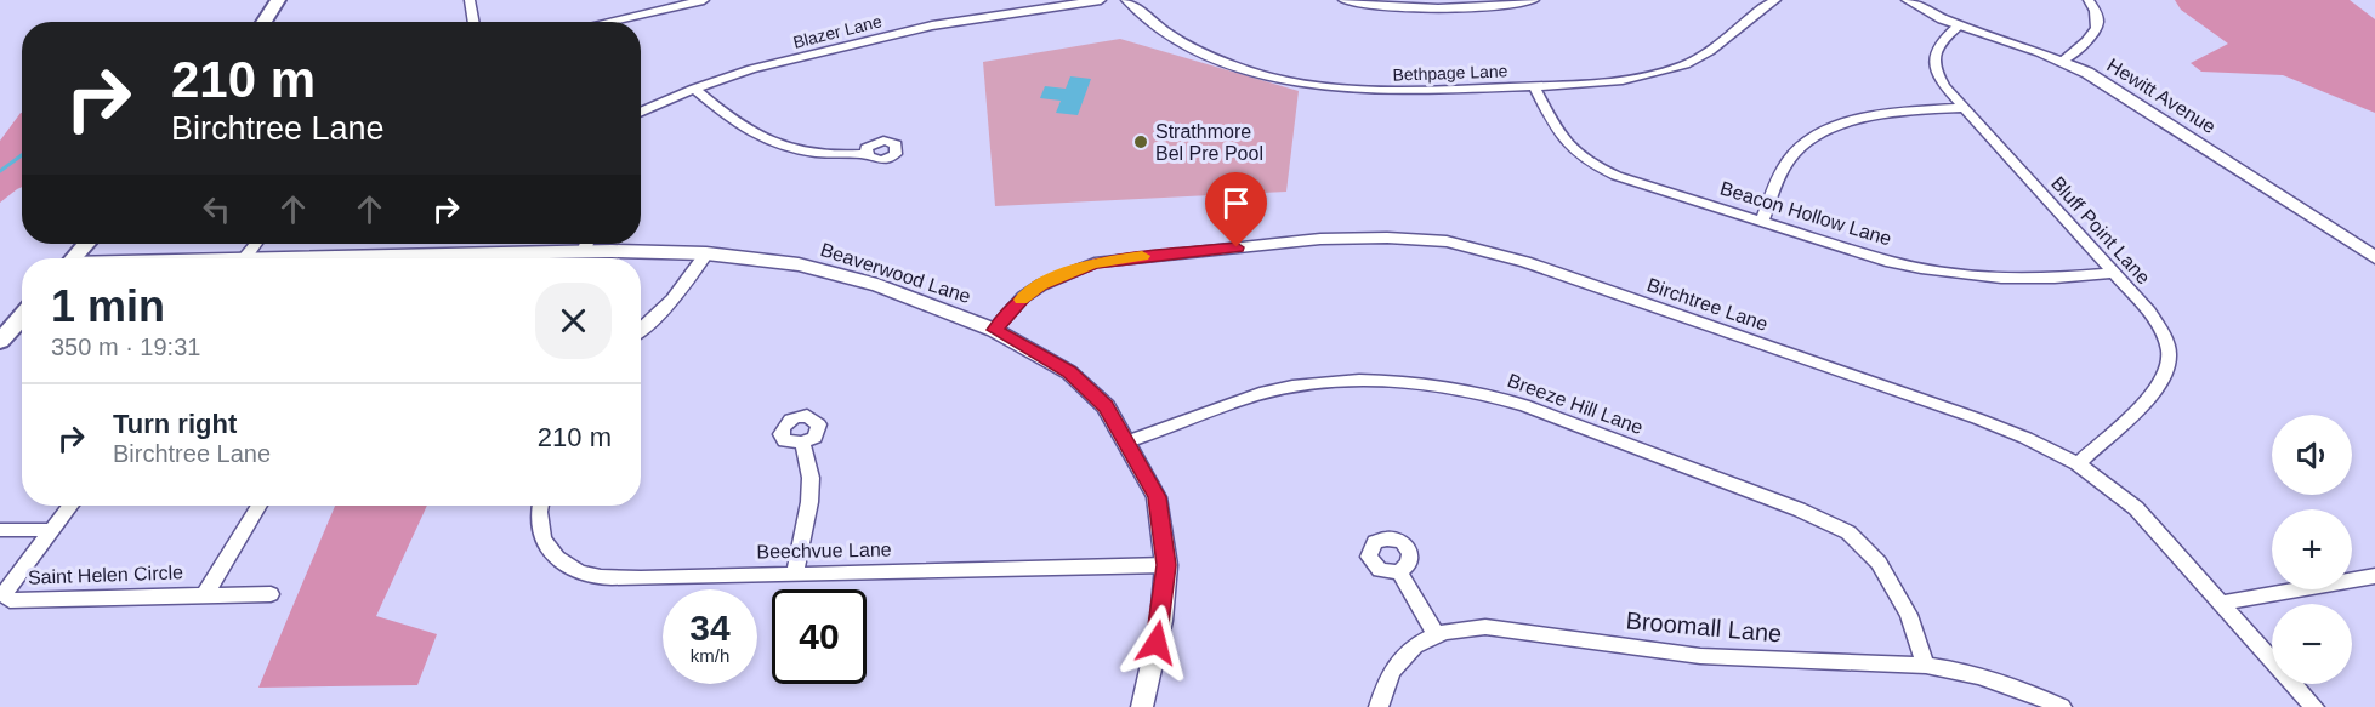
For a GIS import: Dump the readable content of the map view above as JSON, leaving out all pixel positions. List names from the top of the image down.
{
  "streets": {
    "street": [
      "Blazer Lane",
      "Bethpage Lane",
      "Hewitt Avenue",
      "Beacon Hollow Lane",
      "Bluff Point Lane",
      "Beaverwood Lane",
      "Birchtree Lane",
      "Breeze Hill Lane",
      "Beechvue Lane",
      "Saint Helen Circle",
      "Broomall Lane"
    ]
  },
  "crossings": [
    ["Bethpage Lane", "Beacon Hollow Lane"],
    ["Hewitt Avenue", "Bluff Point Lane"],
    ["Beacon Hollow Lane", "Bluff Point Lane"],
    ["Bluff Point Lane", "Birchtree Lane"],
    ["Beaverwood Lane", "Birchtree Lane"],
    ["Beaverwood Lane", "Breeze Hill Lane"],
    ["Beaverwood Lane", "Beechvue Lane"],
    ["Breeze Hill Lane", "Broomall Lane"]
  ],
  "places": ["Strathmore Bel Pre Pool"],
  "page": {
    "turn": ["210 m", "Birchtree Lane"],
    "heading": ["1 min", "350 m · 19:31"],
    "list": [
      {
        "name": "Turn right",
        "note": "Birchtree Lane",
        "value": "210 m"
      }
    ],
    "map_buttons": ["+", "−"],
    "speed": "34 km/h",
    "limit": "40"
  }
}
